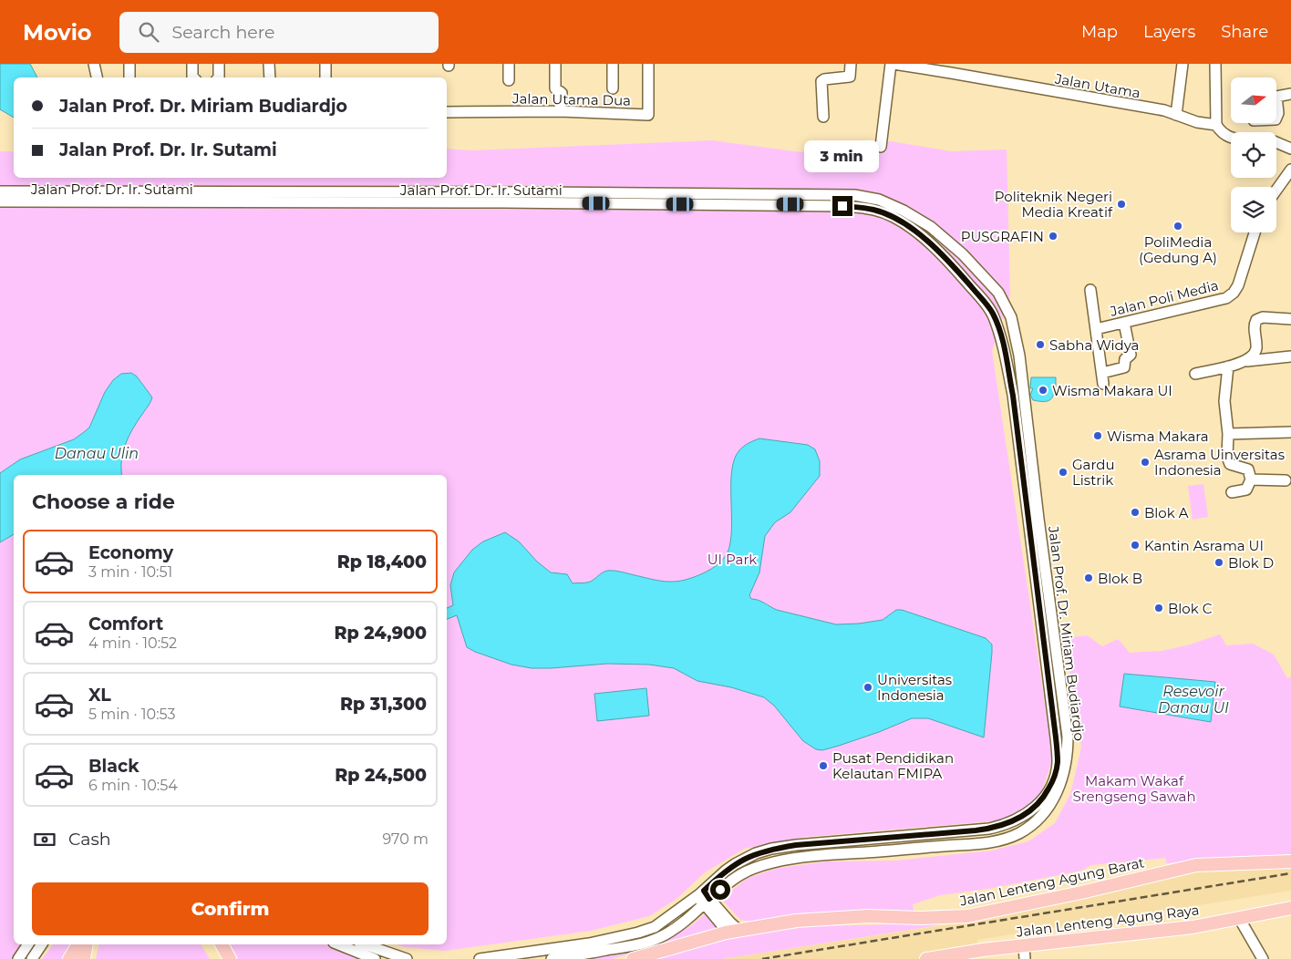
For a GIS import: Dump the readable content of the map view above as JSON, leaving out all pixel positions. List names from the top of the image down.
{
  "streets": {
    "main road": ["Jalan Lenteng Agung Barat", "Jalan Lenteng Agung Raya"],
    "street": [
      "Jalan Utama",
      "Jalan Utama Dua",
      "Jalan Prof. Dr. Ir. Sutami",
      "Jalan Poli Media",
      "Jalan Prof. Dr. Miriam Budiardjo"
    ]
  },
  "crossings": [
    ["Jalan Prof. Dr. Ir. Sutami", "Jalan Prof. Dr. Miriam Budiardjo"]
  ],
  "water": ["Danau Ulin", "Resevoir Danau UI"],
  "parks": ["UI Park", "Makam Wakaf Srengseng Sawah"],
  "places": [
    "Politeknik Negeri Media Kreatif",
    "PoliMedia (Gedung A)",
    "PUSGRAFIN",
    "Sabha Widya",
    "Wisma Makara UI",
    "Wisma Makara",
    "Asrama Uinversitas Indonesia",
    "Gardu Listrik",
    "Blok A",
    "Kantin Asrama UI",
    "Blok D",
    "Blok B",
    "Blok C",
    "Universitas Indonesia",
    "Pusat Pendidikan Kelautan FMIPA"
  ],
  "north": "right",
  "page": {
    "header": "Movio",
    "search": "Search here",
    "nav": ["Map", "Layers", "Share"],
    "banner": ["Jalan Prof. Dr. Miriam Budiardjo", "Jalan Prof. Dr. Ir. Sutami"],
    "bubble": "3 min",
    "heading": "Choose a ride",
    "list": [
      {
        "name": "Economy",
        "note": "3 min · 10:51",
        "value": "Rp 18,400"
      },
      {
        "name": "Comfort",
        "note": "4 min · 10:52",
        "value": "Rp 24,900"
      },
      {
        "name": "XL",
        "note": "5 min · 10:53",
        "value": "Rp 31,300"
      },
      {
        "name": "Black",
        "note": "6 min · 10:54",
        "value": "Rp 24,500"
      }
    ],
    "pay": ["Cash", "970 m"],
    "buttons": "Confirm"
  }
}
